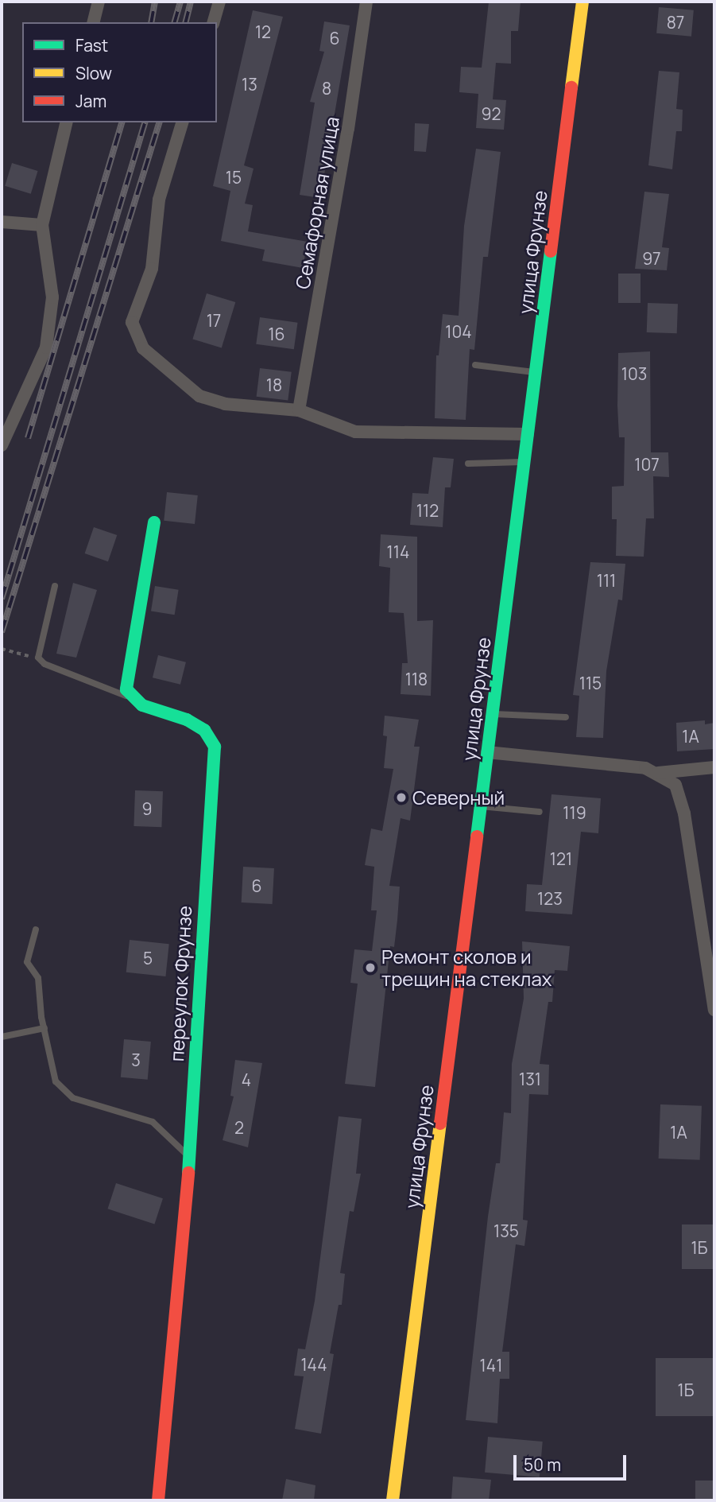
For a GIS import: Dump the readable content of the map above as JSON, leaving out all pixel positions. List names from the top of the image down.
{
  "streets": {
    "street": ["Семафорная улица", "улица Фрунзе", "переулок Фрунзе"]
  },
  "places": ["Северный", "Ремонт сколов и трещин на стеклах"],
  "house_numbers": [
    "87",
    "12",
    "6",
    "13",
    "8",
    "92",
    "15",
    "97",
    "17",
    "104",
    "16",
    "103",
    "18",
    "107",
    "112",
    "114",
    "111",
    "118",
    "115",
    "1А",
    "9",
    "119",
    "121",
    "6",
    "123",
    "5",
    "3",
    "131",
    "4",
    "2",
    "1А",
    "135",
    "1Б",
    "144",
    "141",
    "1Б"
  ],
  "legend": ["Fast", "Slow", "Jam"],
  "scale_bar": "50 m"
}
